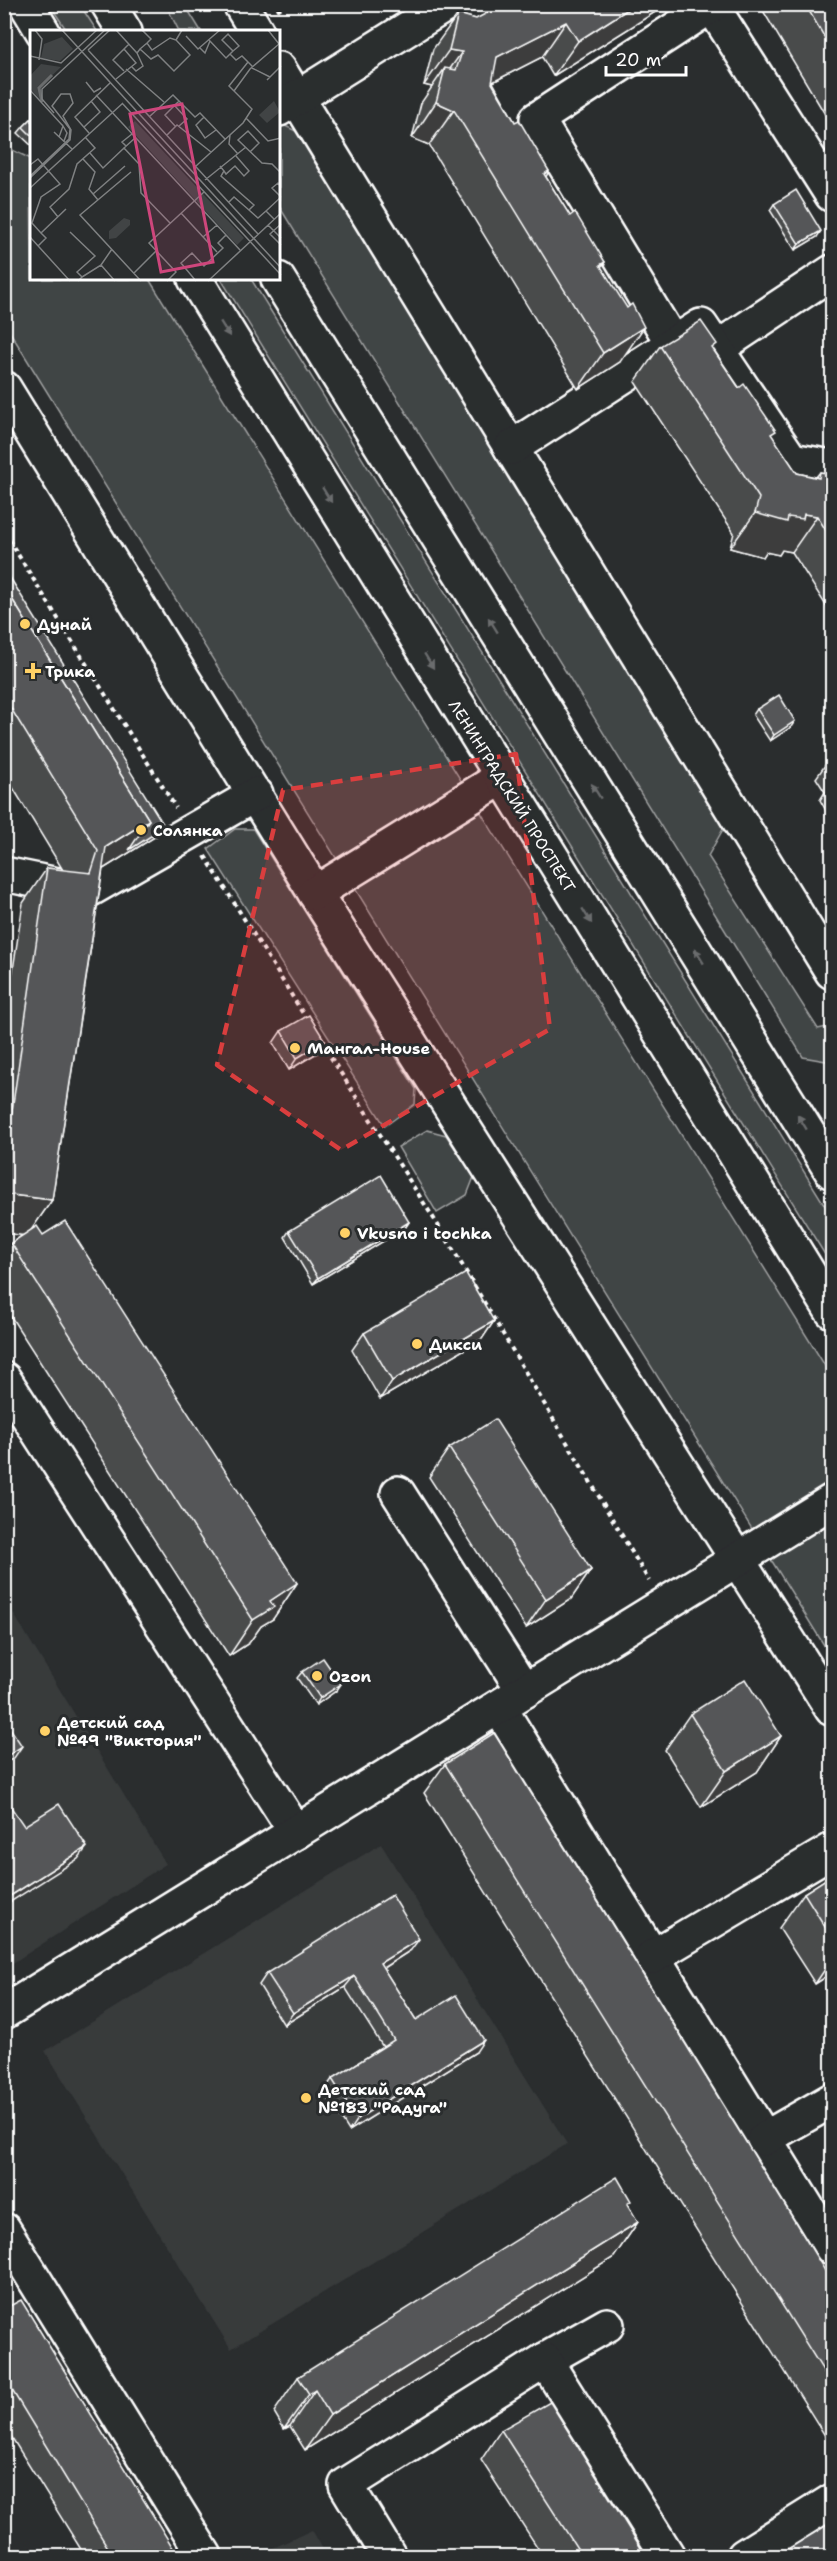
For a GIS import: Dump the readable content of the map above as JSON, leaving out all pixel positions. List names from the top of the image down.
{
  "streets": {
    "street": ["ЛЕНИНГРАДСКИЙ ПРОСПЕКТ"]
  },
  "places": {
    "other": [
      "Дунай",
      "Солянка",
      "Мангал-House",
      "Vkusno i tochka",
      "Дикси",
      "Ozon",
      "Детский сад №49 \"Виктория\"",
      "Детский сад №183 \"Радуга\""
    ],
    "health": ["Трика"]
  },
  "scale_bar": "20 m"
}
